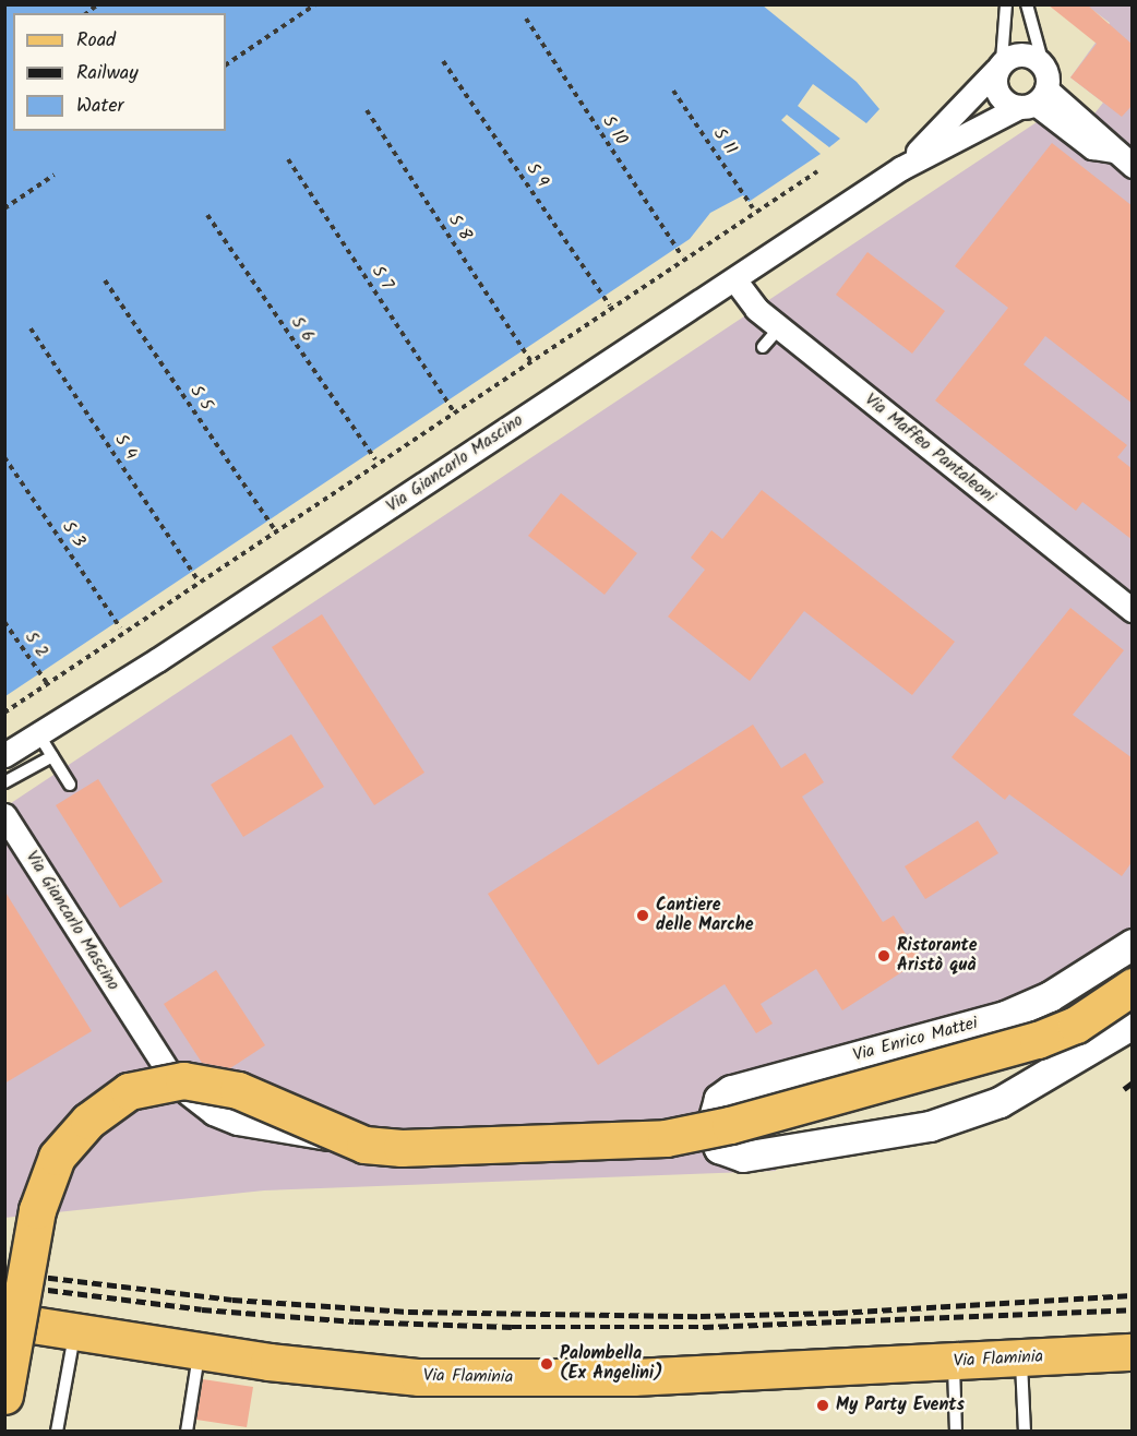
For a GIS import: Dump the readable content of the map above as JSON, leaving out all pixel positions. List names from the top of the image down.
{
  "streets": {
    "main road": ["Via Enrico Mattei", "Via Flaminia"],
    "street": ["Via Maffeo Pantaleoni", "Via Giancarlo Mascino"],
    "path": [
      "S 10",
      "S 11",
      "S 9",
      "S 8",
      "S 7",
      "S 6",
      "S 5",
      "S 4",
      "S 3",
      "S 2"
    ]
  },
  "crossings": [
    ["Via Maffeo Pantaleoni", "Via Giancarlo Mascino"],
    ["Via Giancarlo Mascino", "Via Enrico Mattei"]
  ],
  "places": [
    "Cantiere delle Marche",
    "Ristorante Aristò quà",
    "Palombella (Ex Angelini)",
    "My Party Events"
  ],
  "legend": ["Road", "Railway", "Water"]
}
